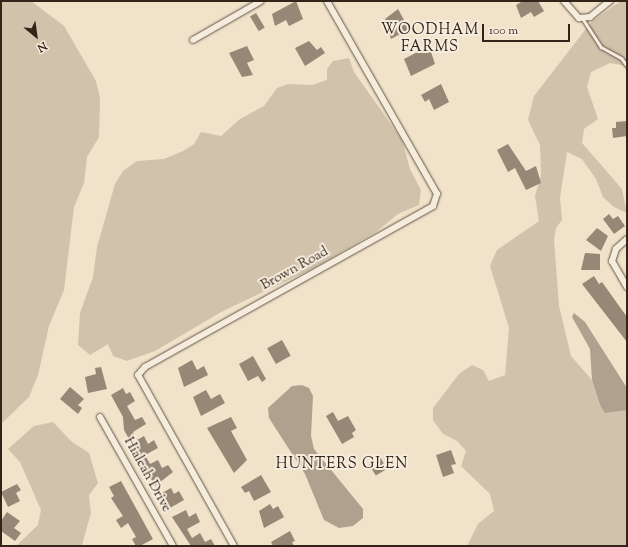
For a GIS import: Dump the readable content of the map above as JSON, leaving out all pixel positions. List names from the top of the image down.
{
  "streets": {
    "street": ["Brown Road", "Hialeah Drive"]
  },
  "districts": ["WOODHAM FARMS", "HUNTERS GLEN"],
  "scale_bar": "100 m",
  "north": "bottom right"
}
